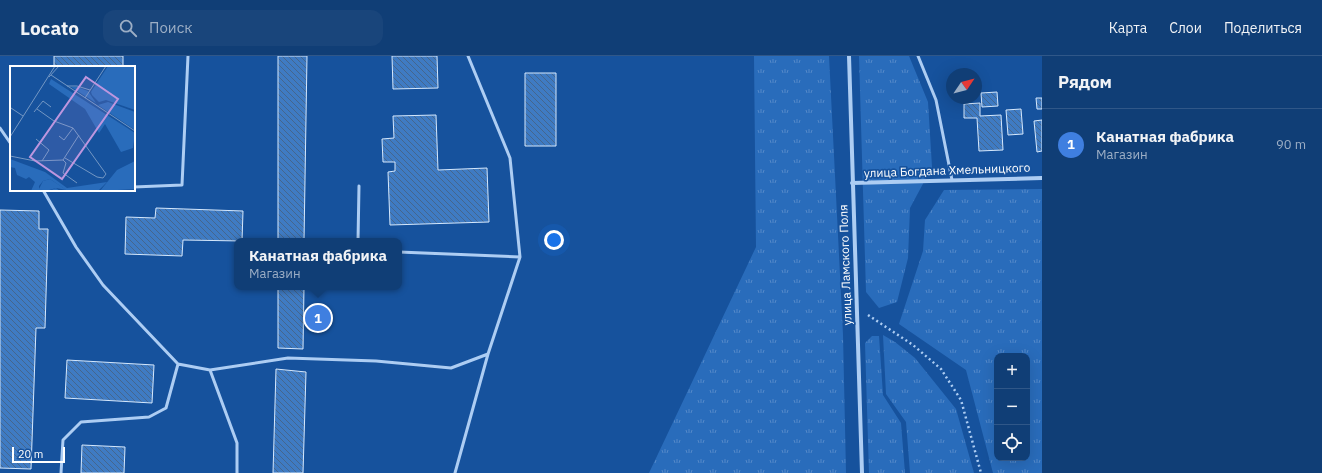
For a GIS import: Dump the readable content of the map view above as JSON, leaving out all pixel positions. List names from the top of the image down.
{
  "streets": {
    "street": ["улица Богдана Хмельницкого", "улица Ламского Поля"]
  },
  "crossings": [
    ["улица Богдана Хмельницкого", "улица Ламского Поля"]
  ],
  "scale_bar": "20 m",
  "north": "top right",
  "page": {
    "header": "Locato",
    "search": "Поиск",
    "nav": ["Карта", "Слои", "Поделиться"],
    "heading": "Рядом",
    "list": [
      {
        "mark": "1",
        "name": "Канатная фабрика",
        "note": "Магазин",
        "value": "90 m"
      }
    ],
    "popup": ["Канатная фабрика", "Магазин"],
    "pins": "1",
    "map_buttons": ["+", "−"],
    "scale": "20 m"
  }
}
